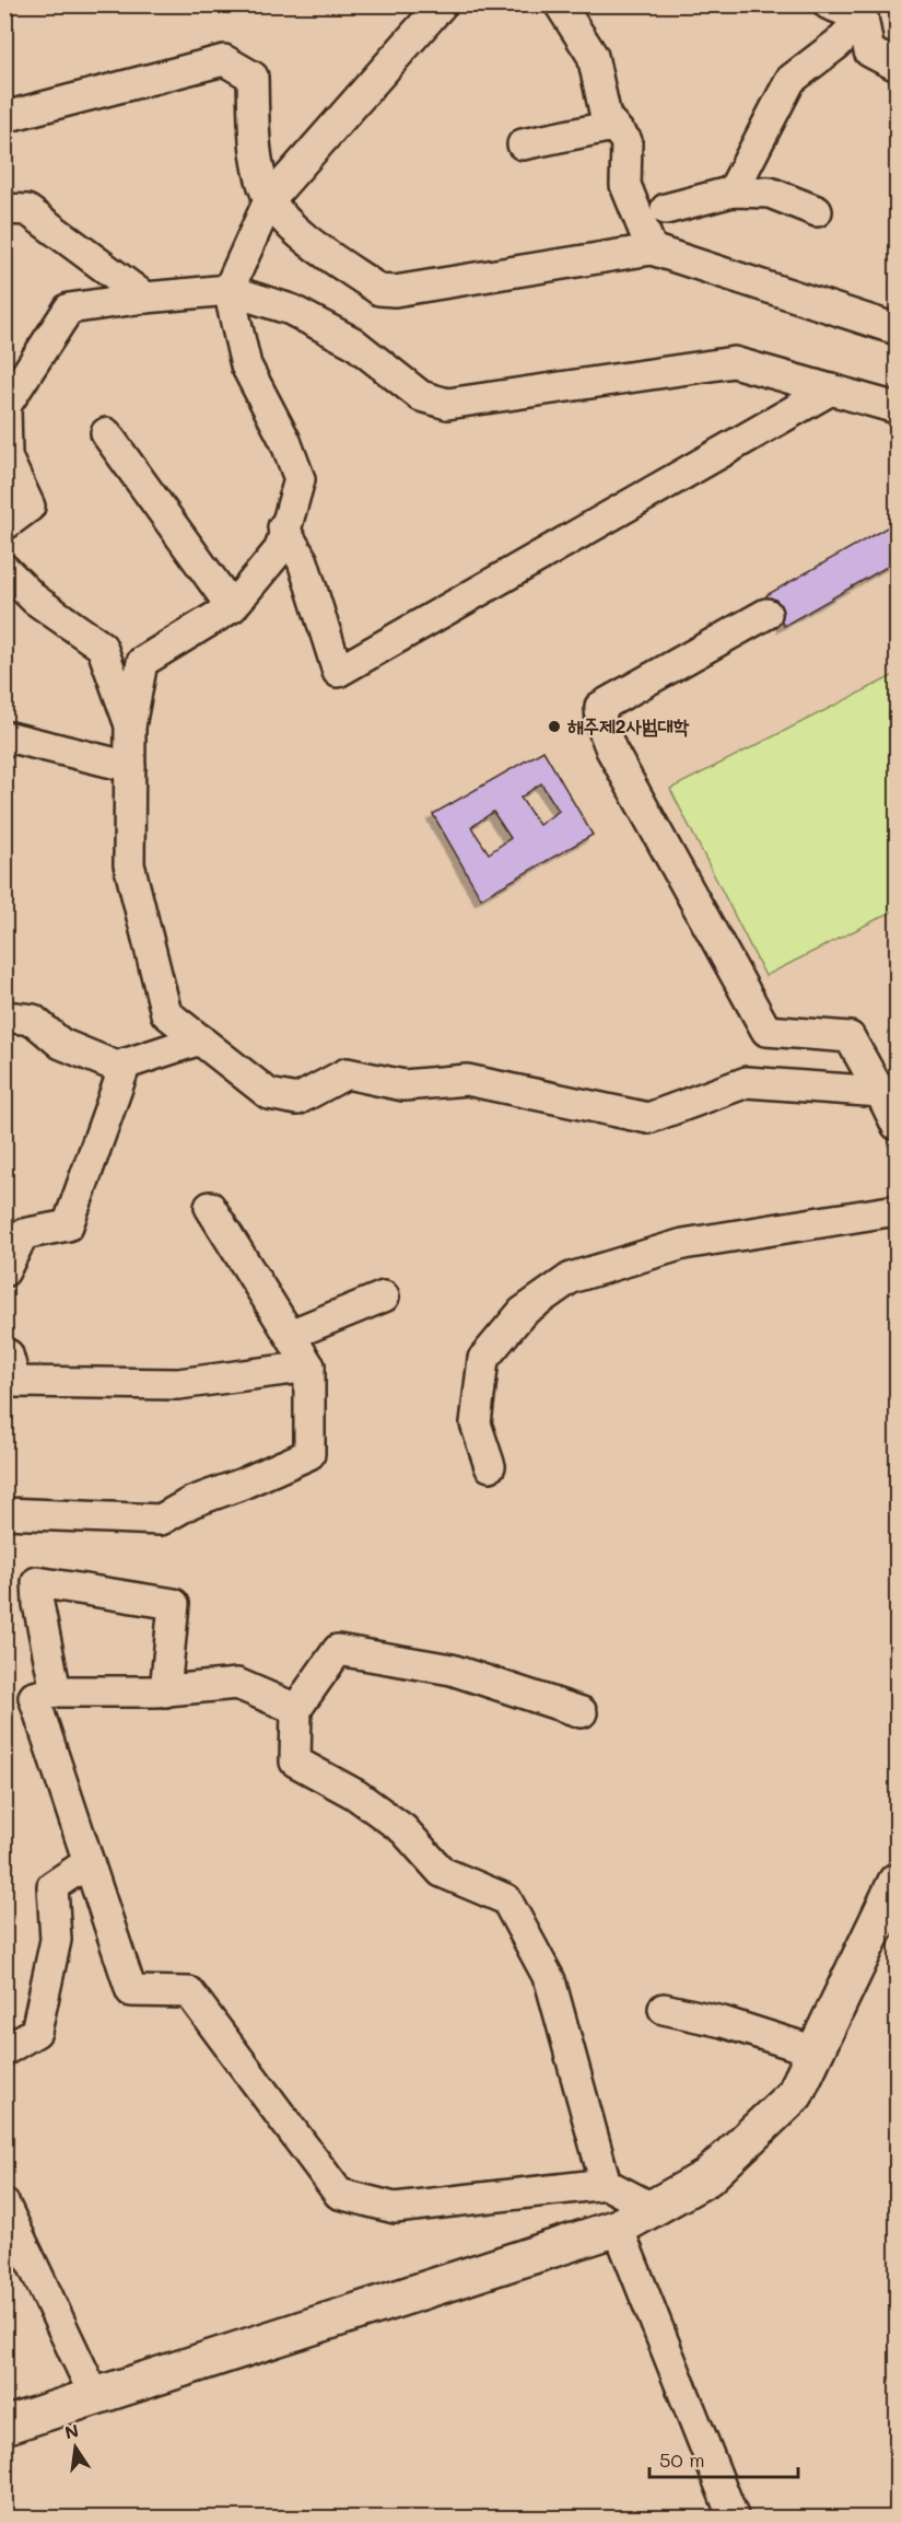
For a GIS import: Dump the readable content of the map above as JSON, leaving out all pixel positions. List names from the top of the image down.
{
  "places": ["해주제2사범대학"],
  "scale_bar": "50 m",
  "north": "top"
}
